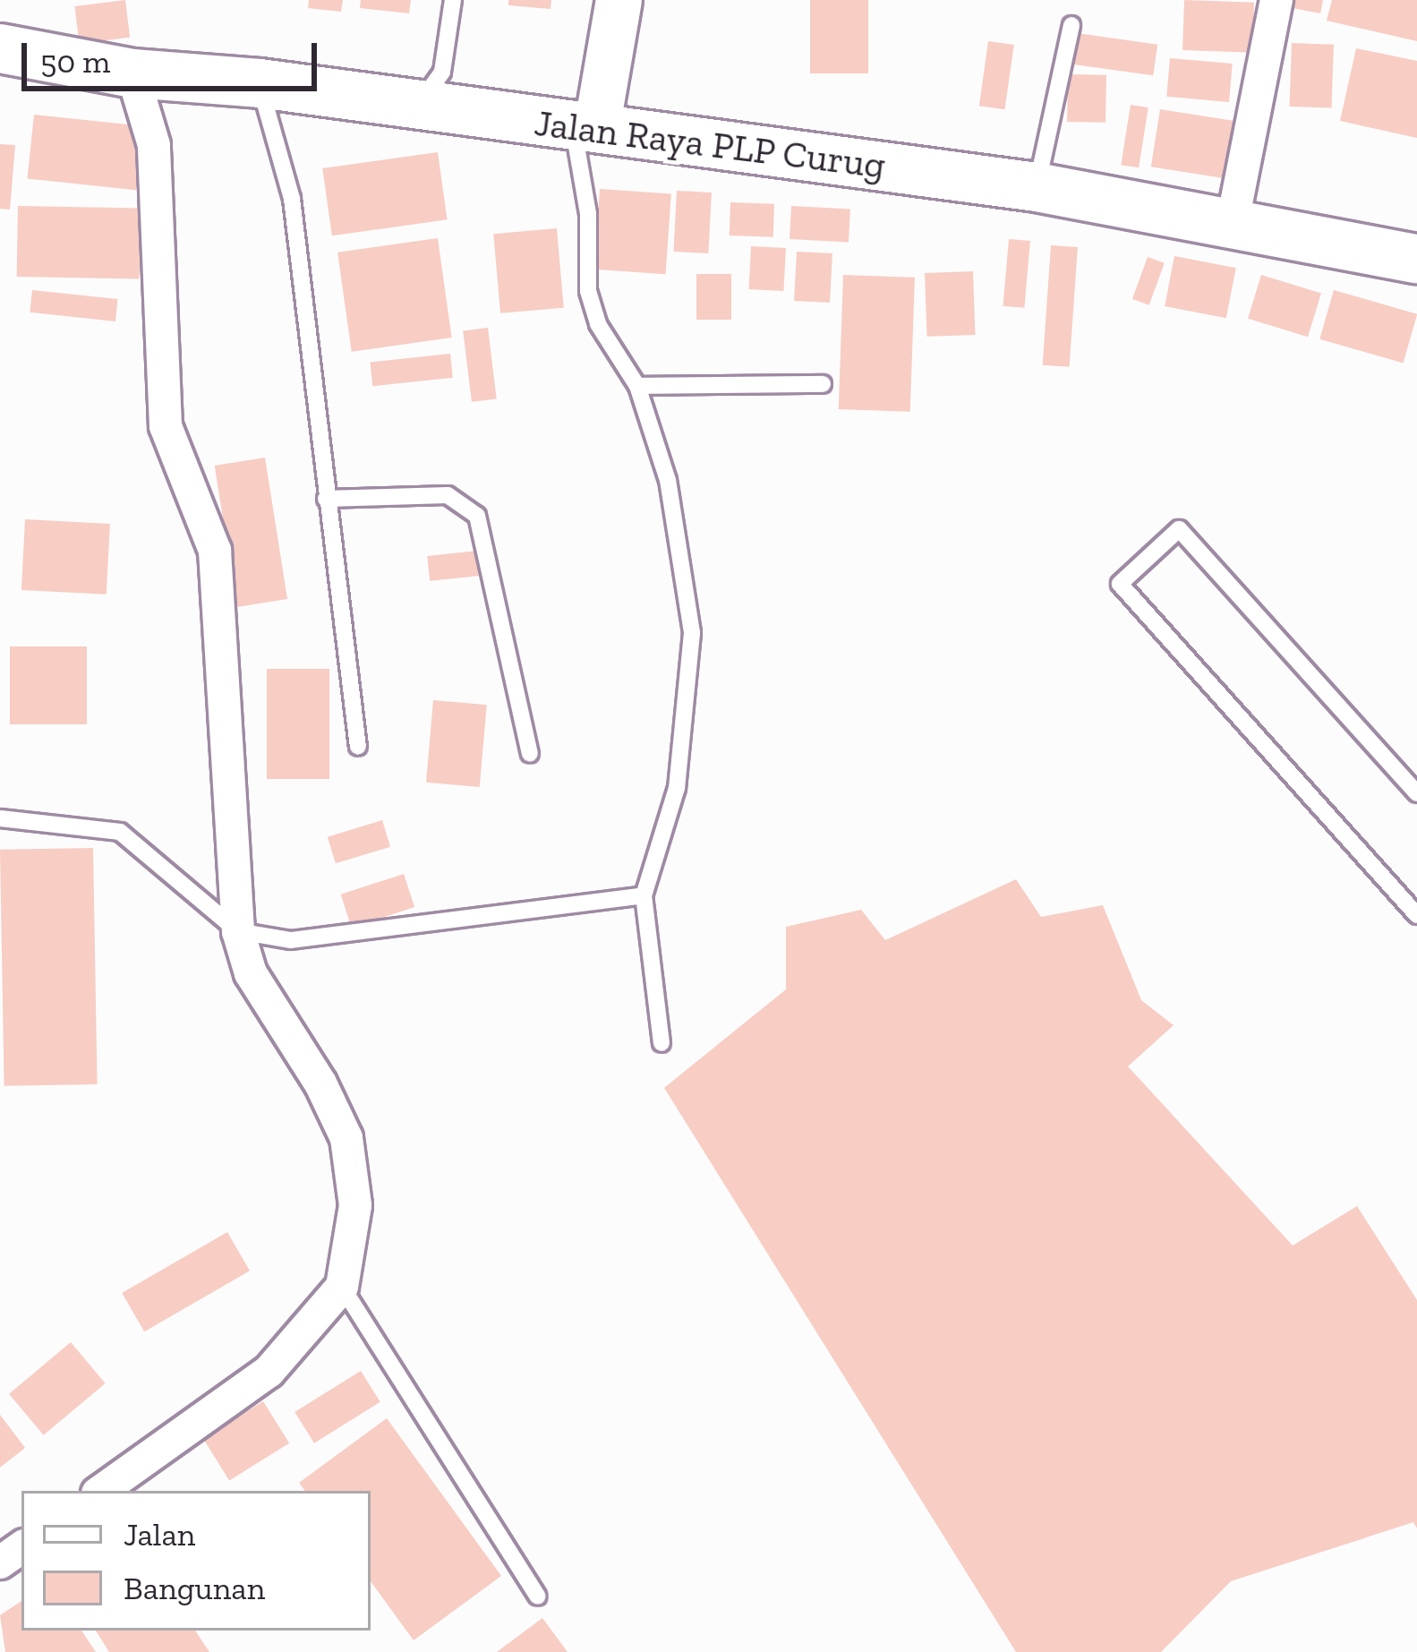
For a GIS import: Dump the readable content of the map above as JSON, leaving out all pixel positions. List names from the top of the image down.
{
  "streets": {
    "main road": ["Jalan Raya PLP Curug"]
  },
  "legend": ["Jalan", "Bangunan"],
  "scale_bar": "50 m"
}
